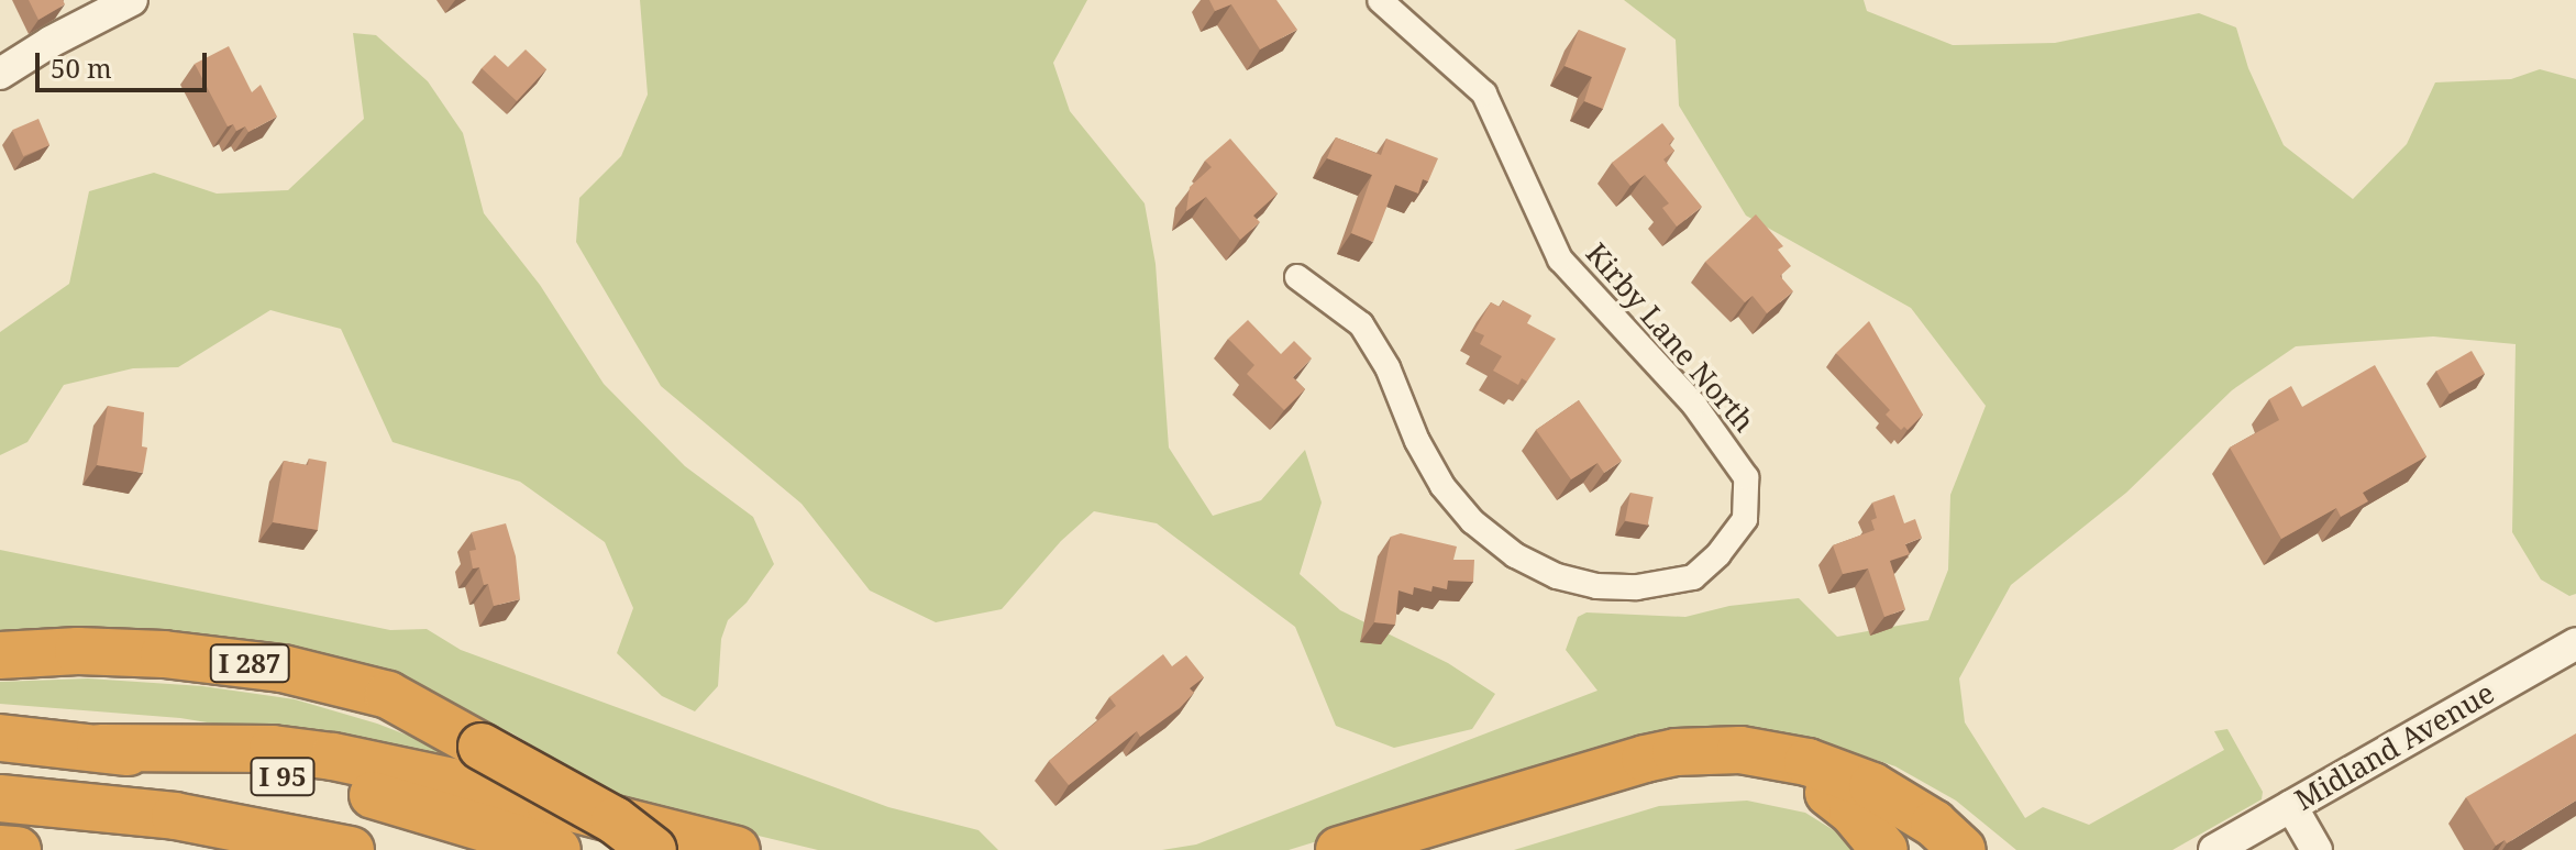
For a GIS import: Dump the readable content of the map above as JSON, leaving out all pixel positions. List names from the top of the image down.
{
  "streets": {
    "highway": ["I 287", "I 95"],
    "street": ["Kirby Lane North", "Midland Avenue"]
  },
  "scale_bar": "50 m"
}
